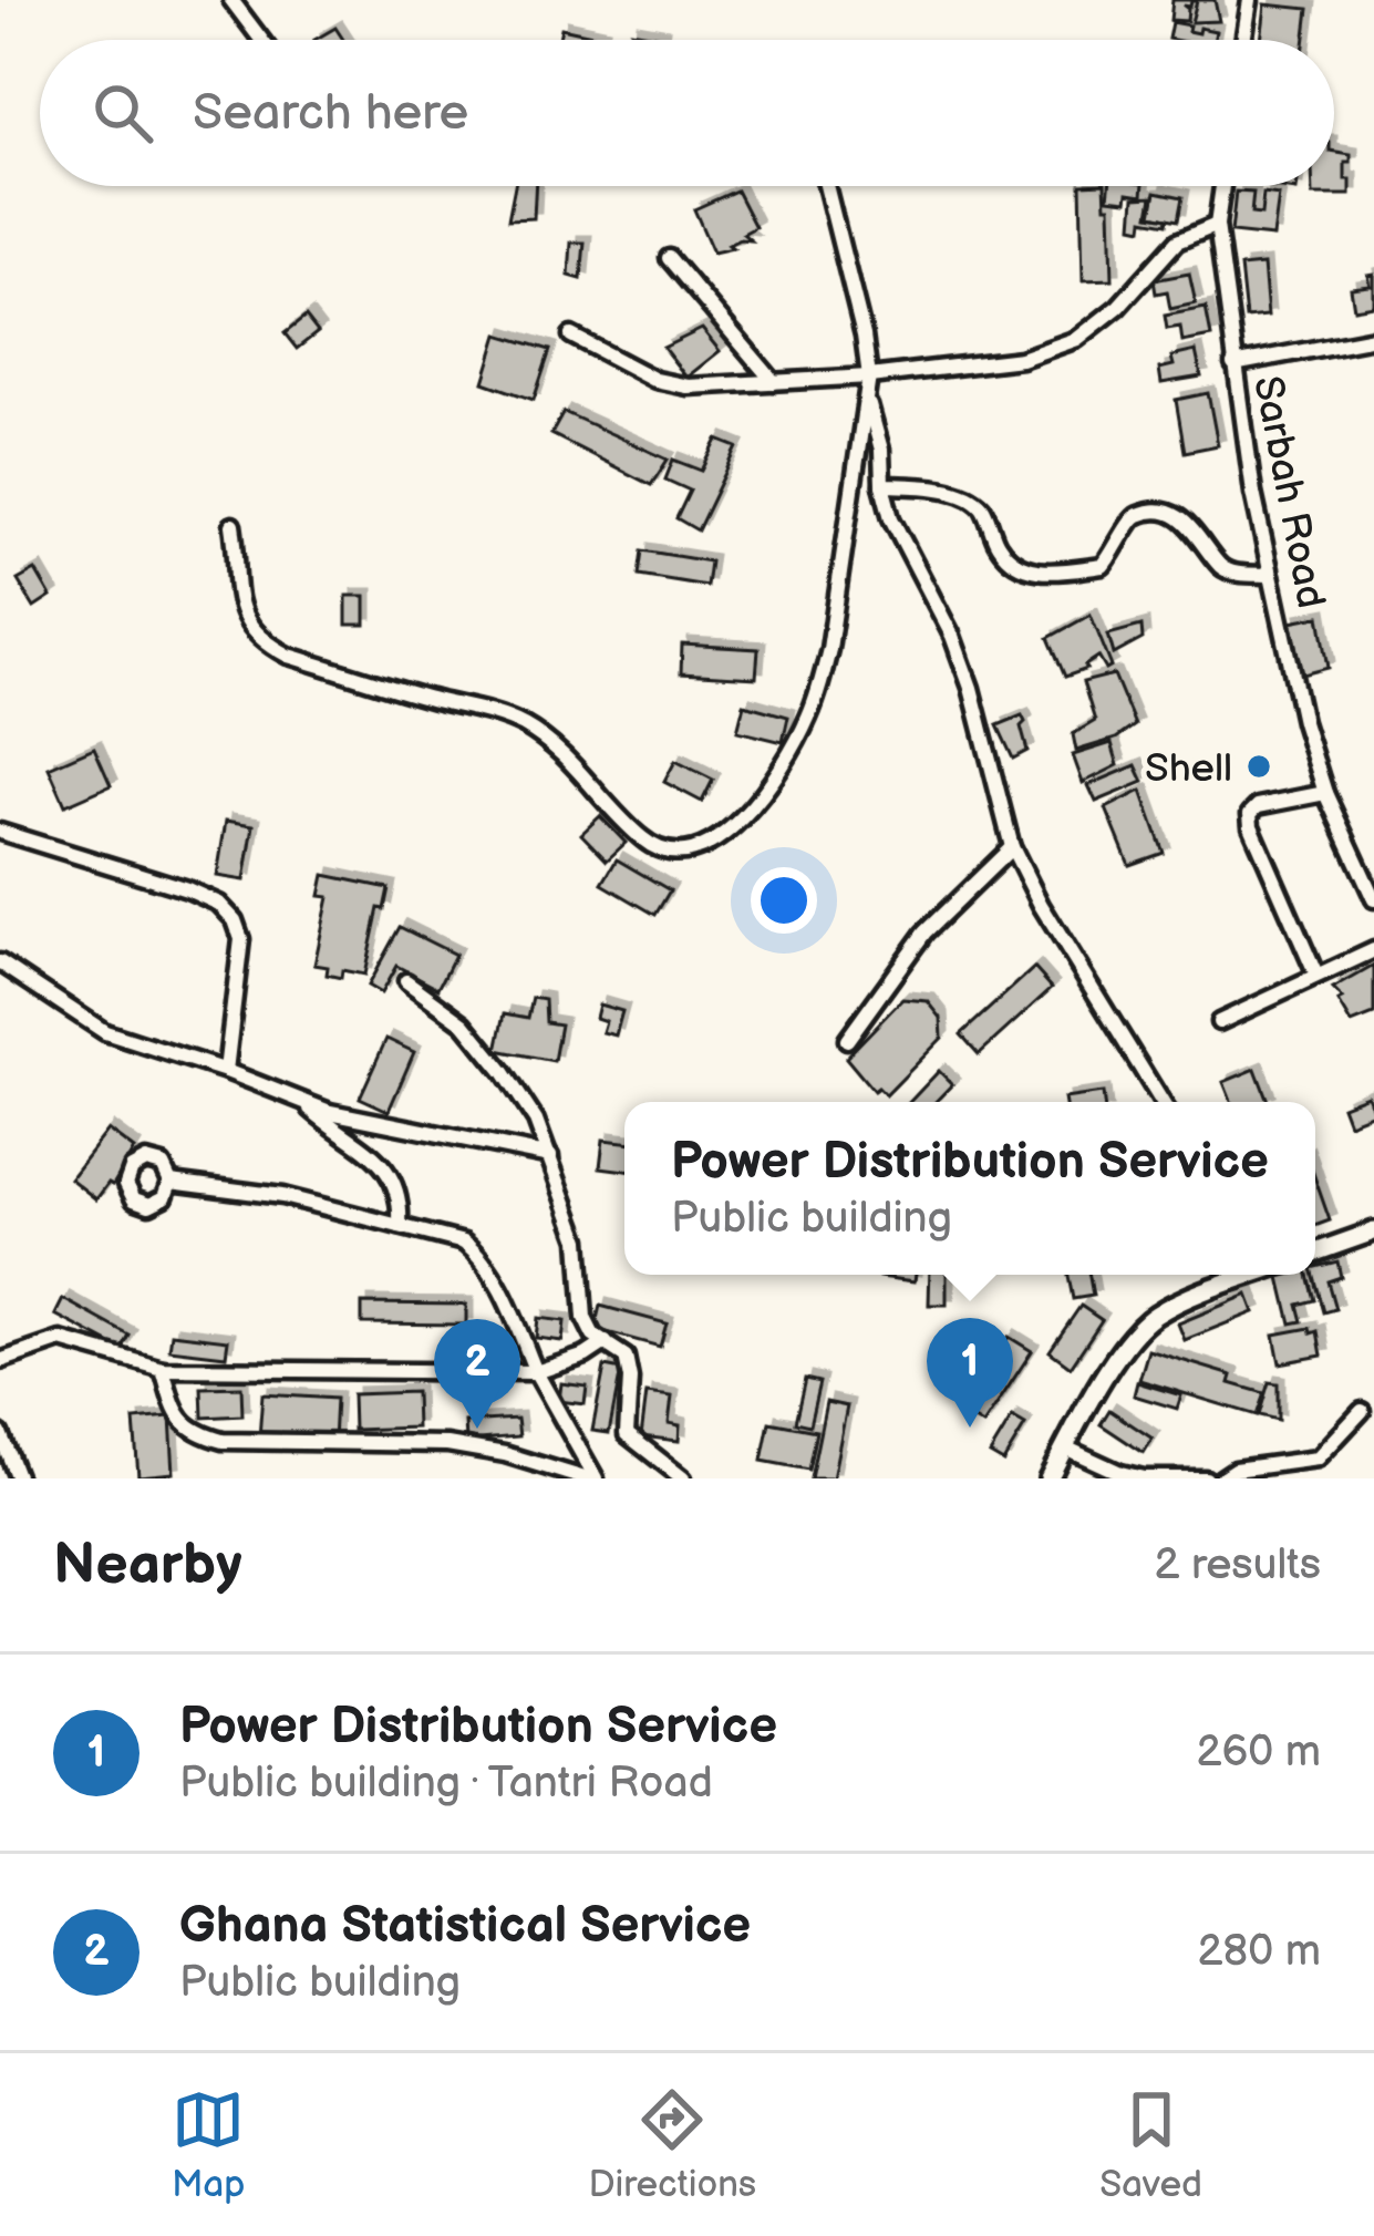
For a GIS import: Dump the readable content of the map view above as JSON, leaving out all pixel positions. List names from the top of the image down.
{
  "streets": {
    "street": ["Sarbah Road"]
  },
  "places": ["Shell"],
  "page": {
    "search": "Search here",
    "popup": ["Power Distribution Service", "Public building"],
    "pins": ["1", "2"],
    "heading": ["Nearby", "2 results"],
    "list": [
      {
        "mark": "1",
        "name": "Power Distribution Service",
        "note": "Public building · Tantri Road",
        "value": "260 m"
      },
      {
        "mark": "2",
        "name": "Ghana Statistical Service",
        "note": "Public building",
        "value": "280 m"
      }
    ],
    "nav": ["Map", "Directions", "Saved"]
  }
}
